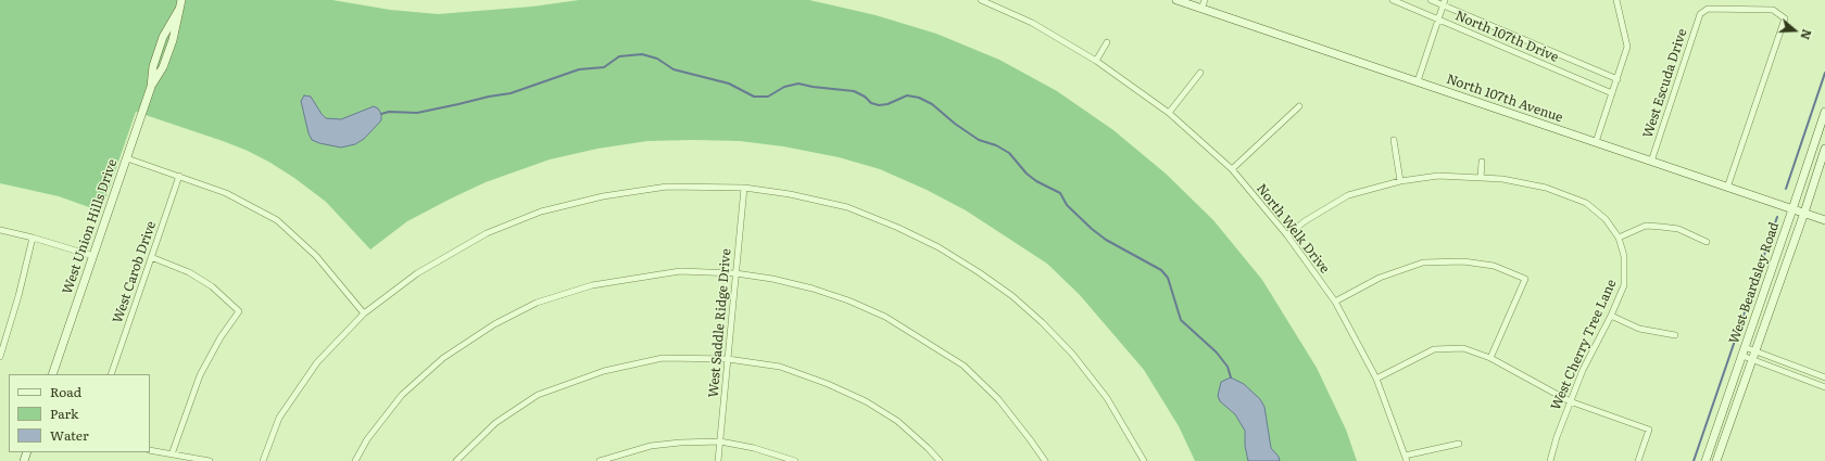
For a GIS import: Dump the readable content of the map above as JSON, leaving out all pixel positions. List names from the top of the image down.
{
  "streets": {
    "main road": ["North 107th Avenue", "West Union Hills Drive", "West Beardsley Road"],
    "street": [
      "North 107th Drive",
      "West Escuda Drive",
      "North Welk Drive",
      "West Carob Drive",
      "West Saddle Ridge Drive",
      "West Cherry Tree Lane"
    ]
  },
  "crossings": [
    ["West Escuda Drive", "North 107th Avenue"],
    ["North 107th Avenue", "West Beardsley Road"],
    ["North Welk Drive", "West Cherry Tree Lane"]
  ],
  "legend": ["Road", "Park", "Water"],
  "north": "right"
}
